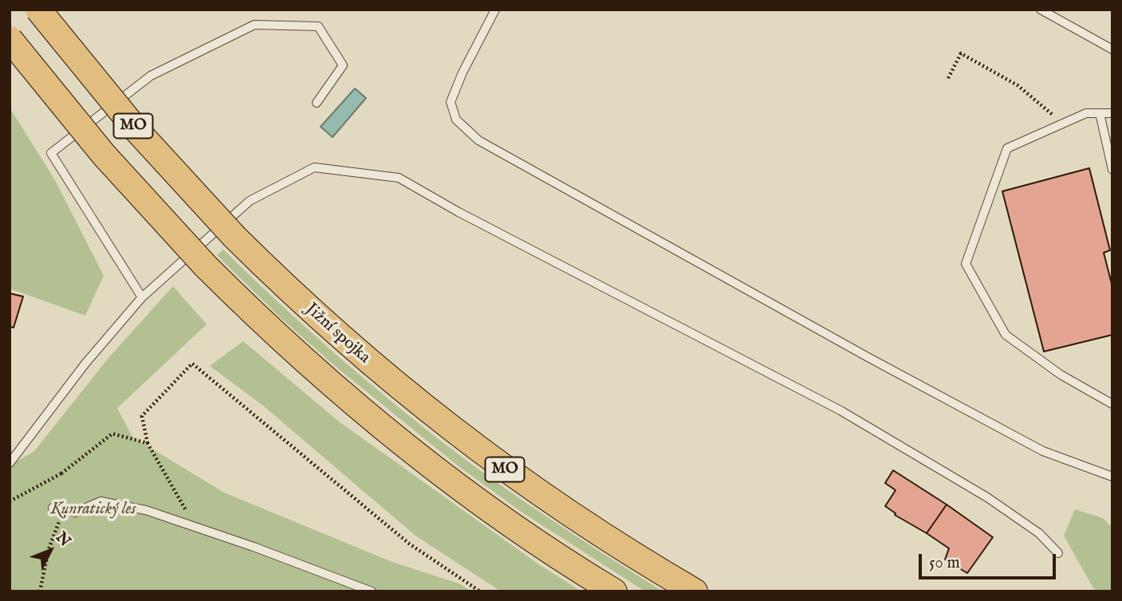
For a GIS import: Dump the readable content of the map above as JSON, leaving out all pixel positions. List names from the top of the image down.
{
  "streets": {
    "highway": ["MO", "Jižní spojka"]
  },
  "parks": ["Kunratický les"],
  "scale_bar": "50 m",
  "north": "top right"
}
